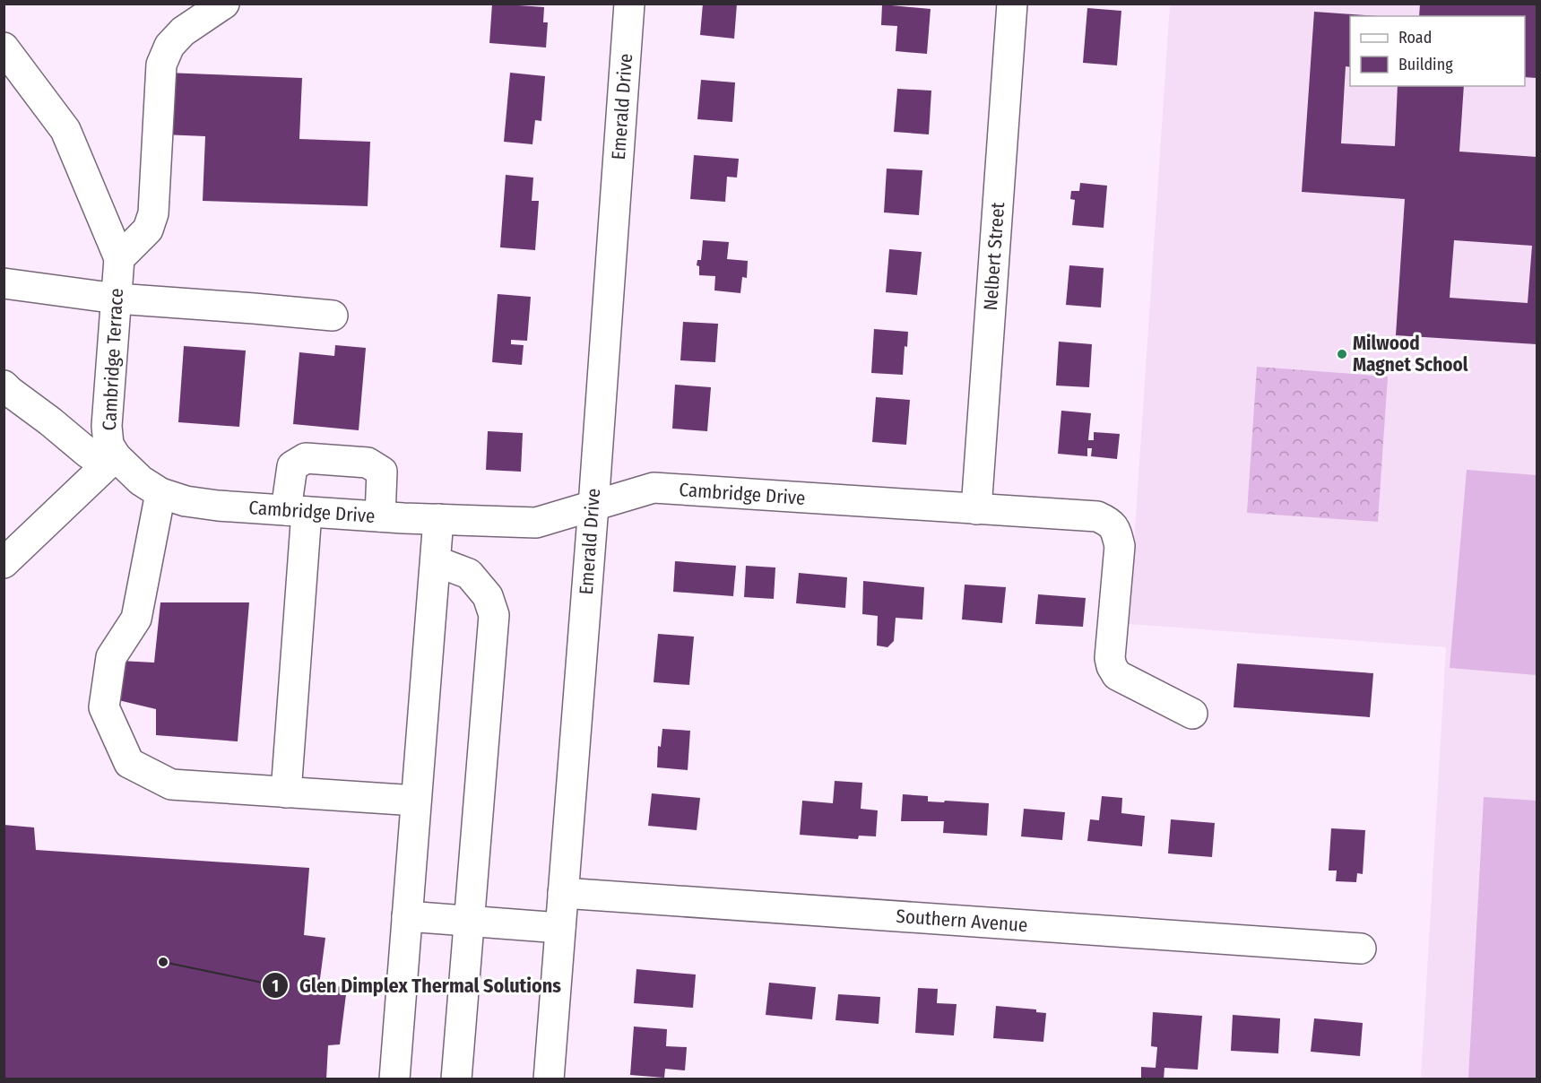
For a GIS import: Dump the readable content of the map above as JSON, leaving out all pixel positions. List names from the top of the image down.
{
  "streets": {
    "street": [
      "Emerald Drive",
      "Nelbert Street",
      "Cambridge Terrace",
      "Cambridge Drive",
      "Southern Avenue"
    ]
  },
  "crossings": [
    ["Emerald Drive", "Cambridge Drive"],
    ["Emerald Drive", "Southern Avenue"],
    ["Nelbert Street", "Cambridge Drive"],
    ["Cambridge Terrace", "Cambridge Drive"]
  ],
  "places": ["Milwood Magnet School", "Glen Dimplex Thermal Solutions"],
  "legend": ["Road", "Building"]
}
